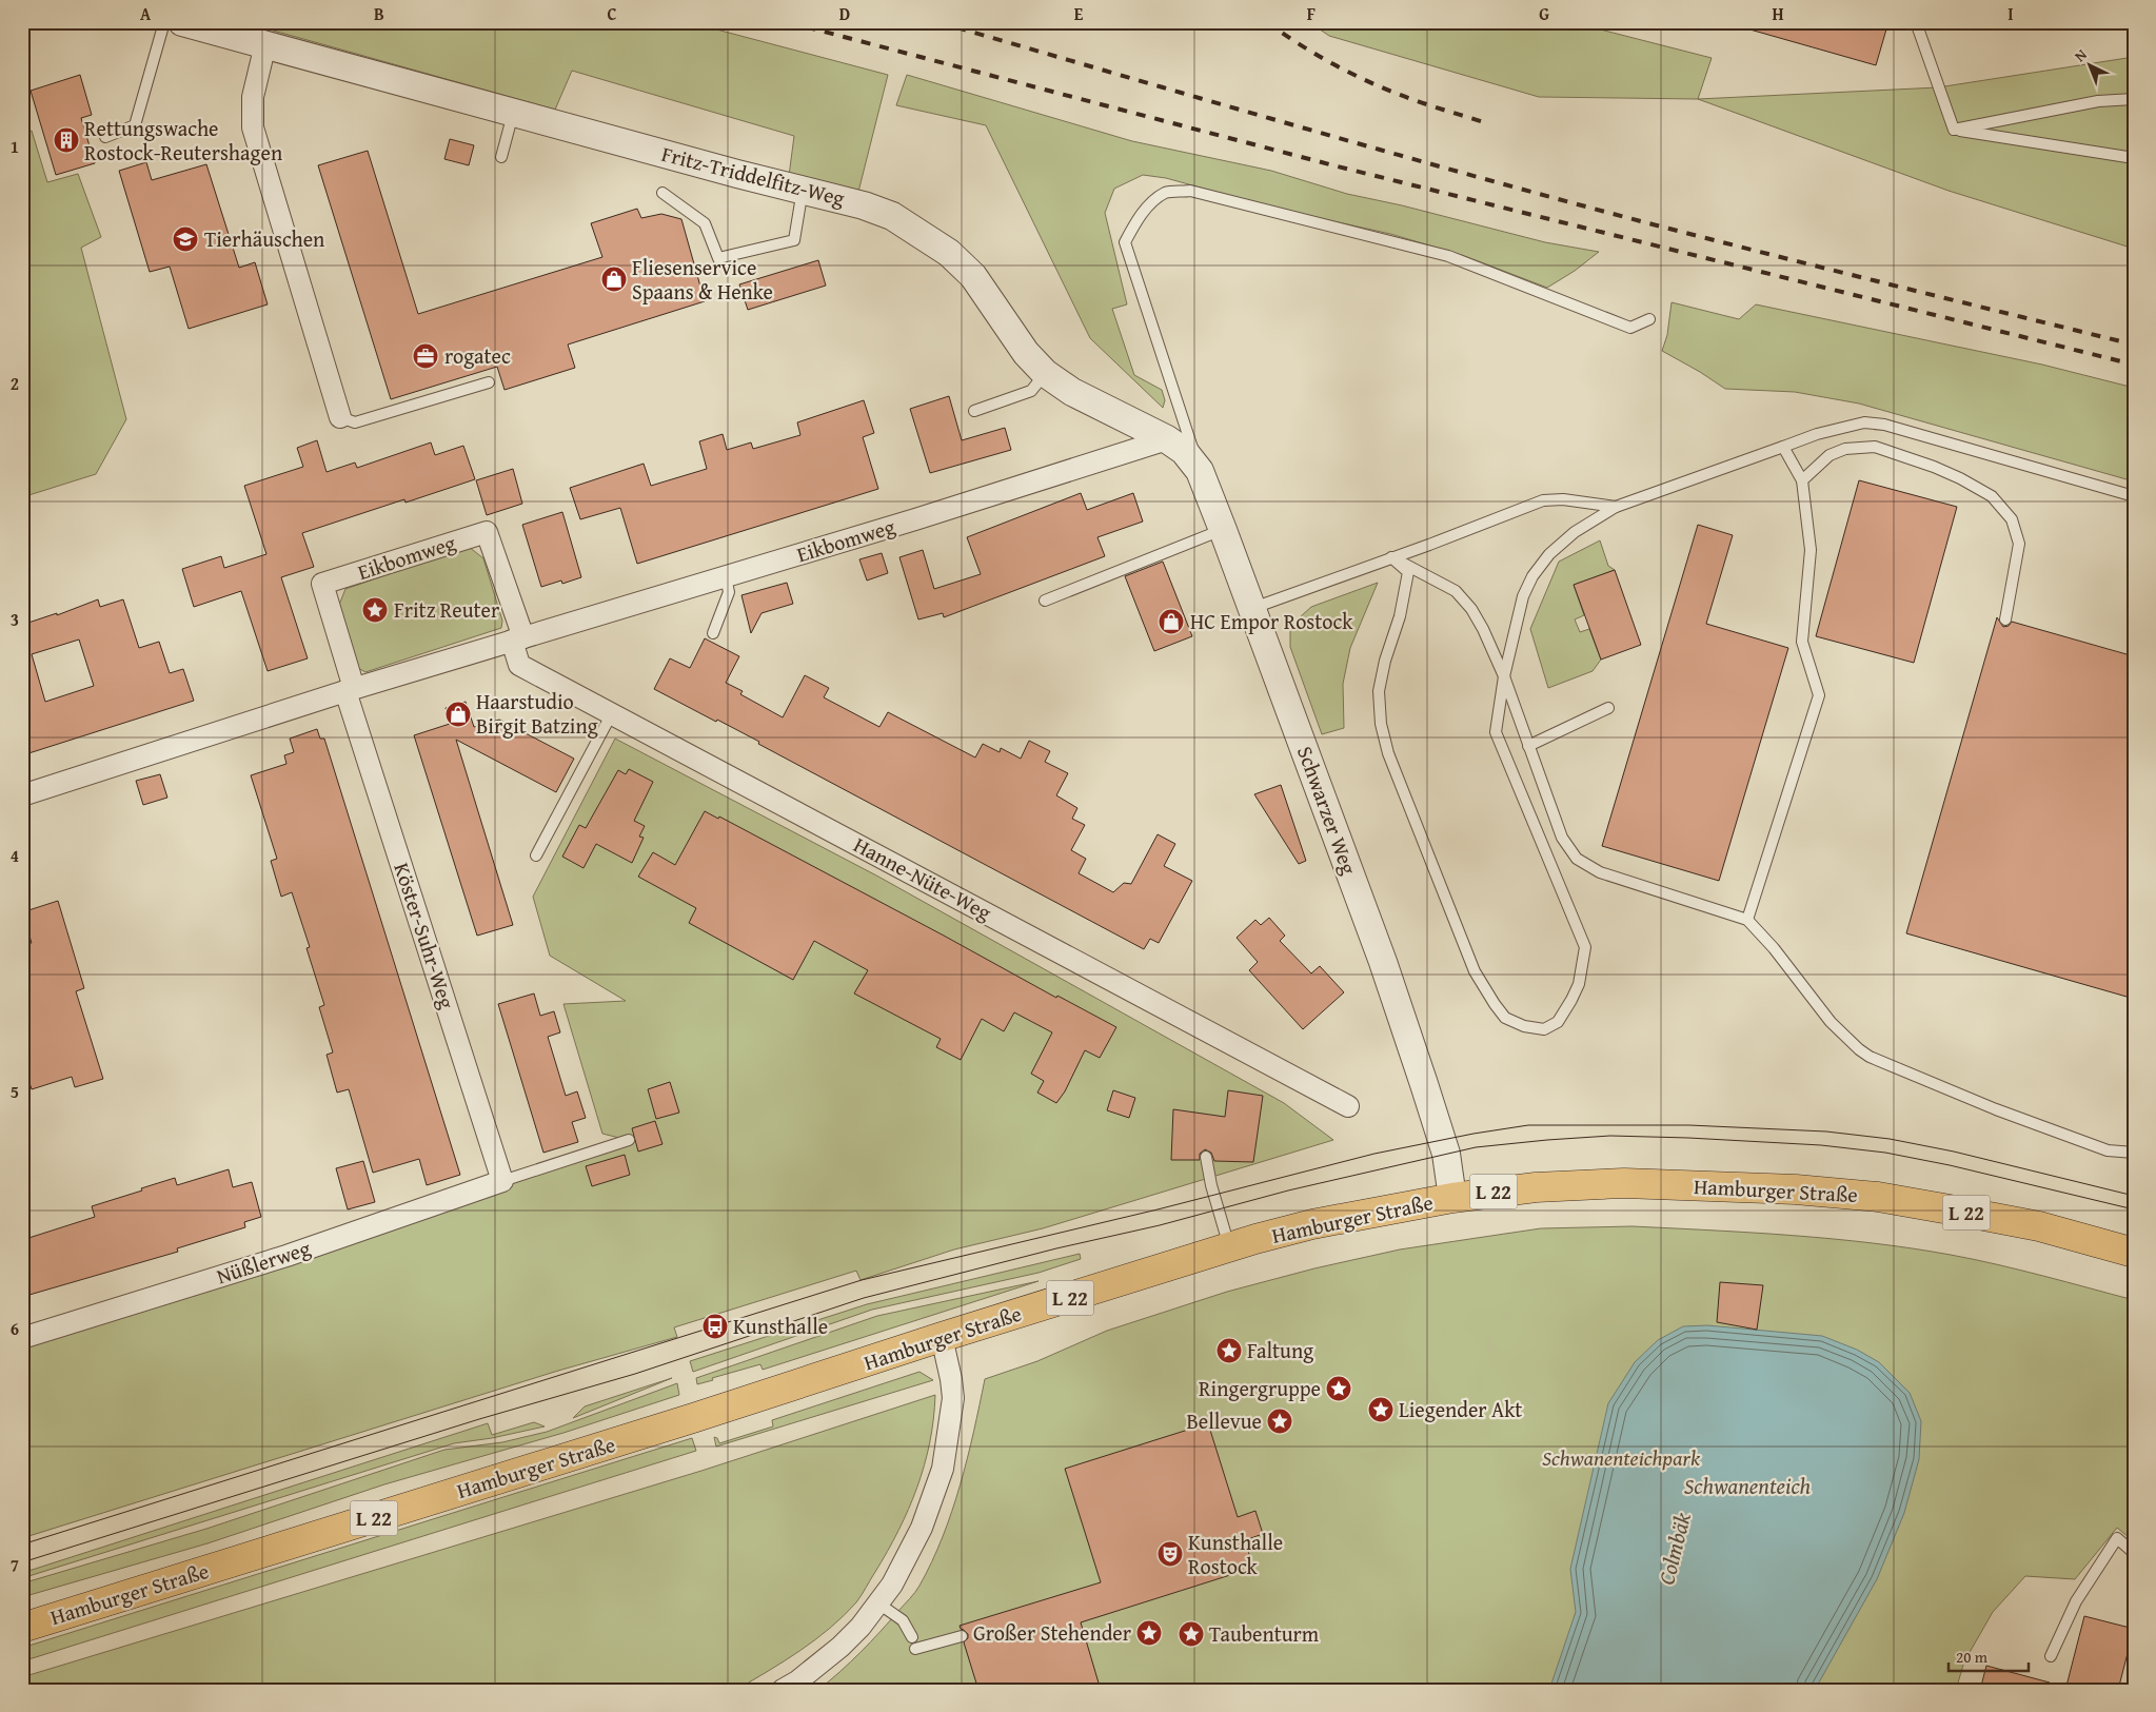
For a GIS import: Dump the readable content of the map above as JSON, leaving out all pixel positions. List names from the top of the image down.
{
  "streets": {
    "main road": ["Hamburger Straße", "L 22"],
    "street": [
      "Fritz-Triddelfitz-Weg",
      "Eikbomweg",
      "Schwarzer Weg",
      "Hanne-Nüte-Weg",
      "Köster-Suhr-Weg",
      "Nüßlerweg"
    ]
  },
  "crossings": [
    ["Fritz-Triddelfitz-Weg", "Eikbomweg"],
    ["Fritz-Triddelfitz-Weg", "Schwarzer Weg"],
    ["Eikbomweg", "Schwarzer Weg"],
    ["Eikbomweg", "Hanne-Nüte-Weg"],
    ["Eikbomweg", "Köster-Suhr-Weg"],
    ["Schwarzer Weg", "Hamburger Straße"],
    ["Köster-Suhr-Weg", "Nüßlerweg"]
  ],
  "water": ["Schwanenteich", "Colmbäk"],
  "parks": ["Schwanenteichpark"],
  "places": {
    "building": ["Rettungswache Rostock-Reutershagen"],
    "school or university": ["Tierhäuschen"],
    "shop": ["Fliesenservice Spaans & Henke", "HC Empor Rostock", "Haarstudio Birgit Batzing"],
    "office": ["rogatec"],
    "place": [
      "Fritz Reuter",
      "Faltung",
      "Ringergruppe",
      "Liegender Akt",
      "Bellevue",
      "Großer Stehender",
      "Taubenturm"
    ],
    "bus stop": ["Kunsthalle"],
    "theatre": ["Kunsthalle Rostock"]
  },
  "scale_bar": "20 m",
  "north": "top left",
  "grid": {
    "columns": [
      "A",
      "B",
      "C",
      "D",
      "E",
      "F",
      "G",
      "H",
      "I"
    ],
    "rows": [
      "1",
      "2",
      "3",
      "4",
      "5",
      "6",
      "7"
    ]
  }
}
